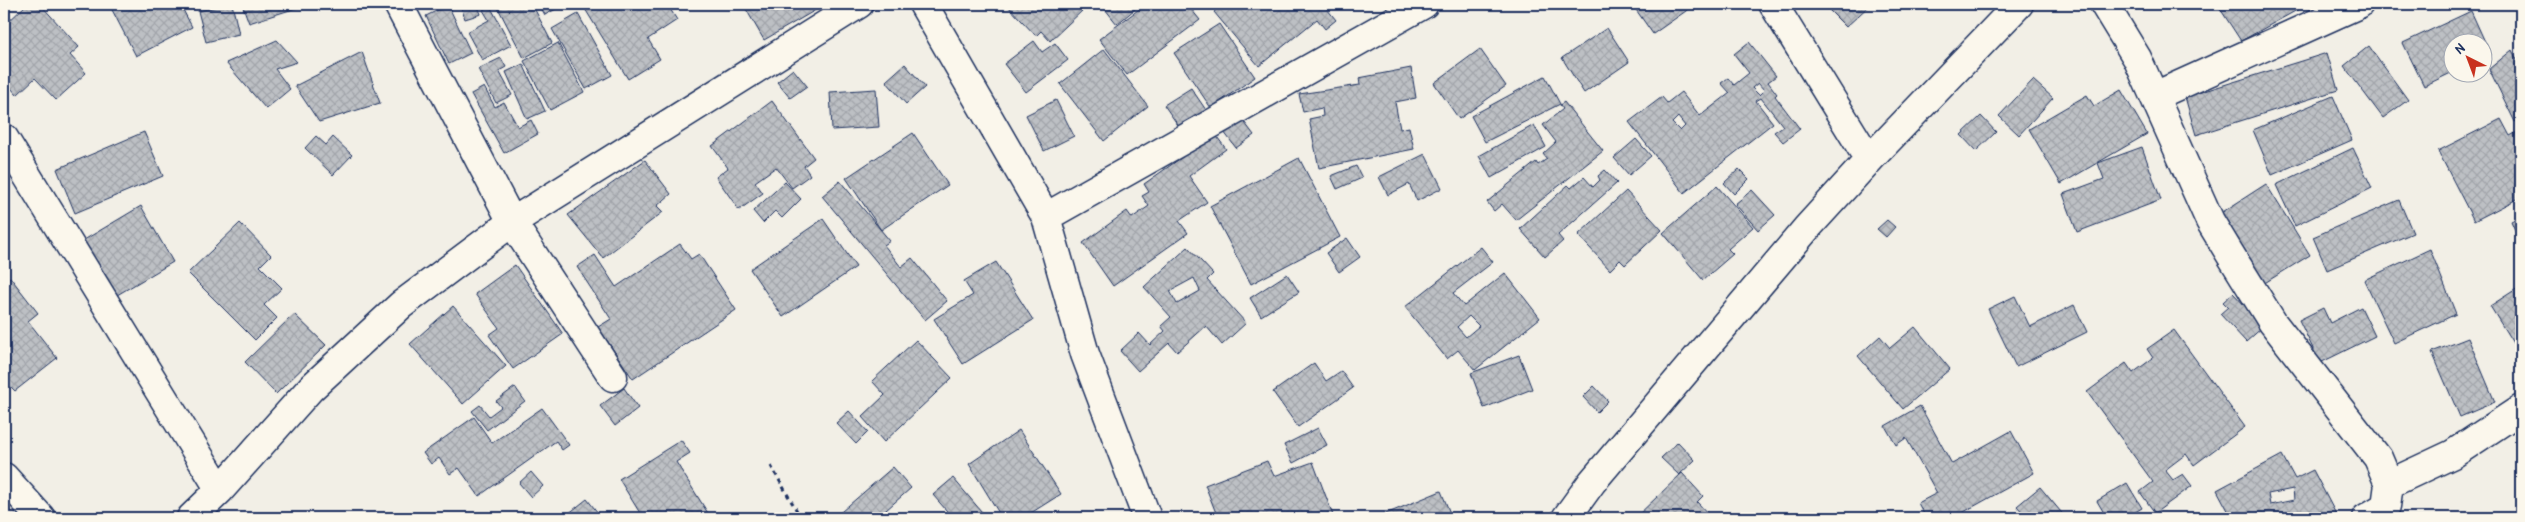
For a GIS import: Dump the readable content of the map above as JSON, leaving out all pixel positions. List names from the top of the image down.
{
  "north": "top left"
}
